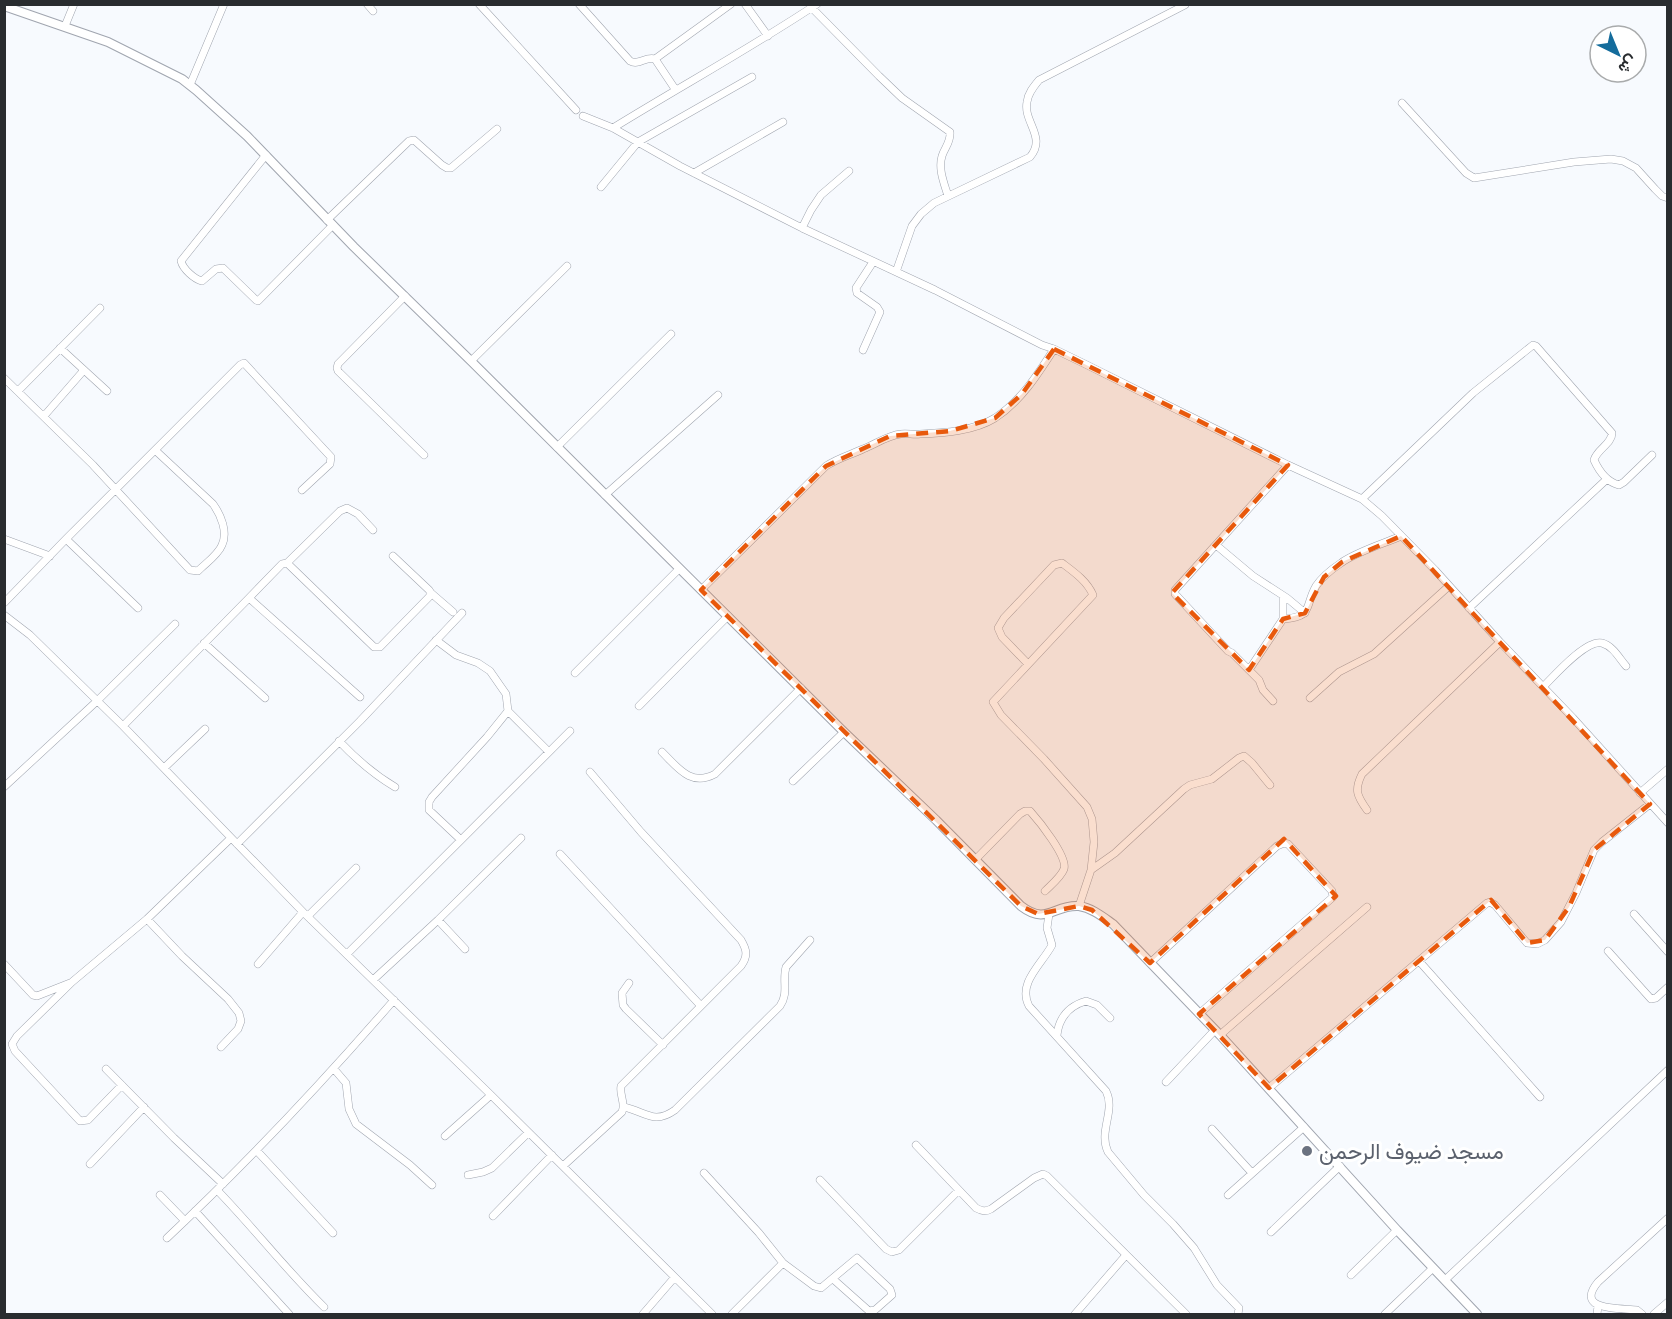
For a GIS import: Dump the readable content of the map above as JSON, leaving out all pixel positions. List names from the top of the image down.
{
  "places": ["مسجد ضيوف الرحمن"],
  "north": "bottom right"
}
